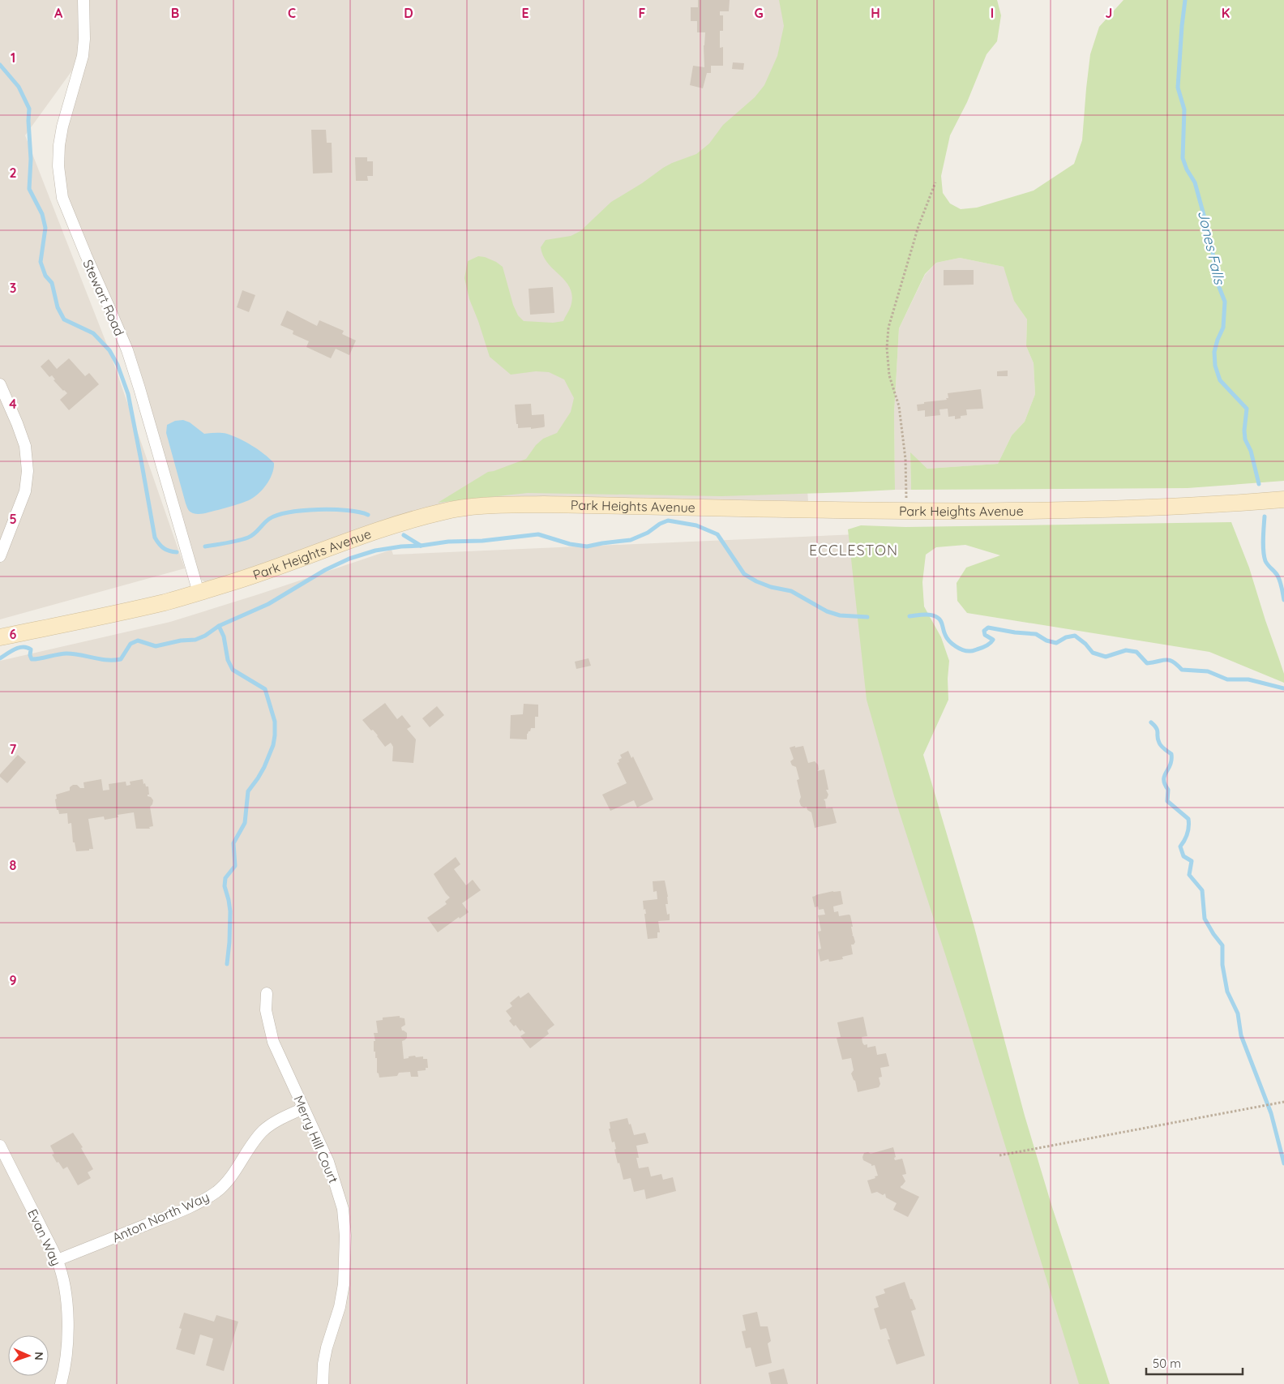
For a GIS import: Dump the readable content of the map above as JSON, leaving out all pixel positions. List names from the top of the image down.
{
  "streets": {
    "main road": ["Park Heights Avenue"],
    "street": [
      "Stewart Road",
      "Merry Hill Court",
      "Anton North Way",
      "Evan Way"
    ]
  },
  "crossings": [
    ["Stewart Road", "Park Heights Avenue"],
    ["Merry Hill Court", "Anton North Way"],
    ["Anton North Way", "Evan Way"]
  ],
  "districts": ["ECCLESTON"],
  "water": ["Jones Falls"],
  "scale_bar": "50 m",
  "north": "right",
  "grid": {
    "columns": [
      "A",
      "B",
      "C",
      "D",
      "E",
      "F",
      "G",
      "H",
      "I",
      "J",
      "K"
    ],
    "rows": [
      "1",
      "2",
      "3",
      "4",
      "5",
      "6",
      "7",
      "8",
      "9"
    ]
  }
}
